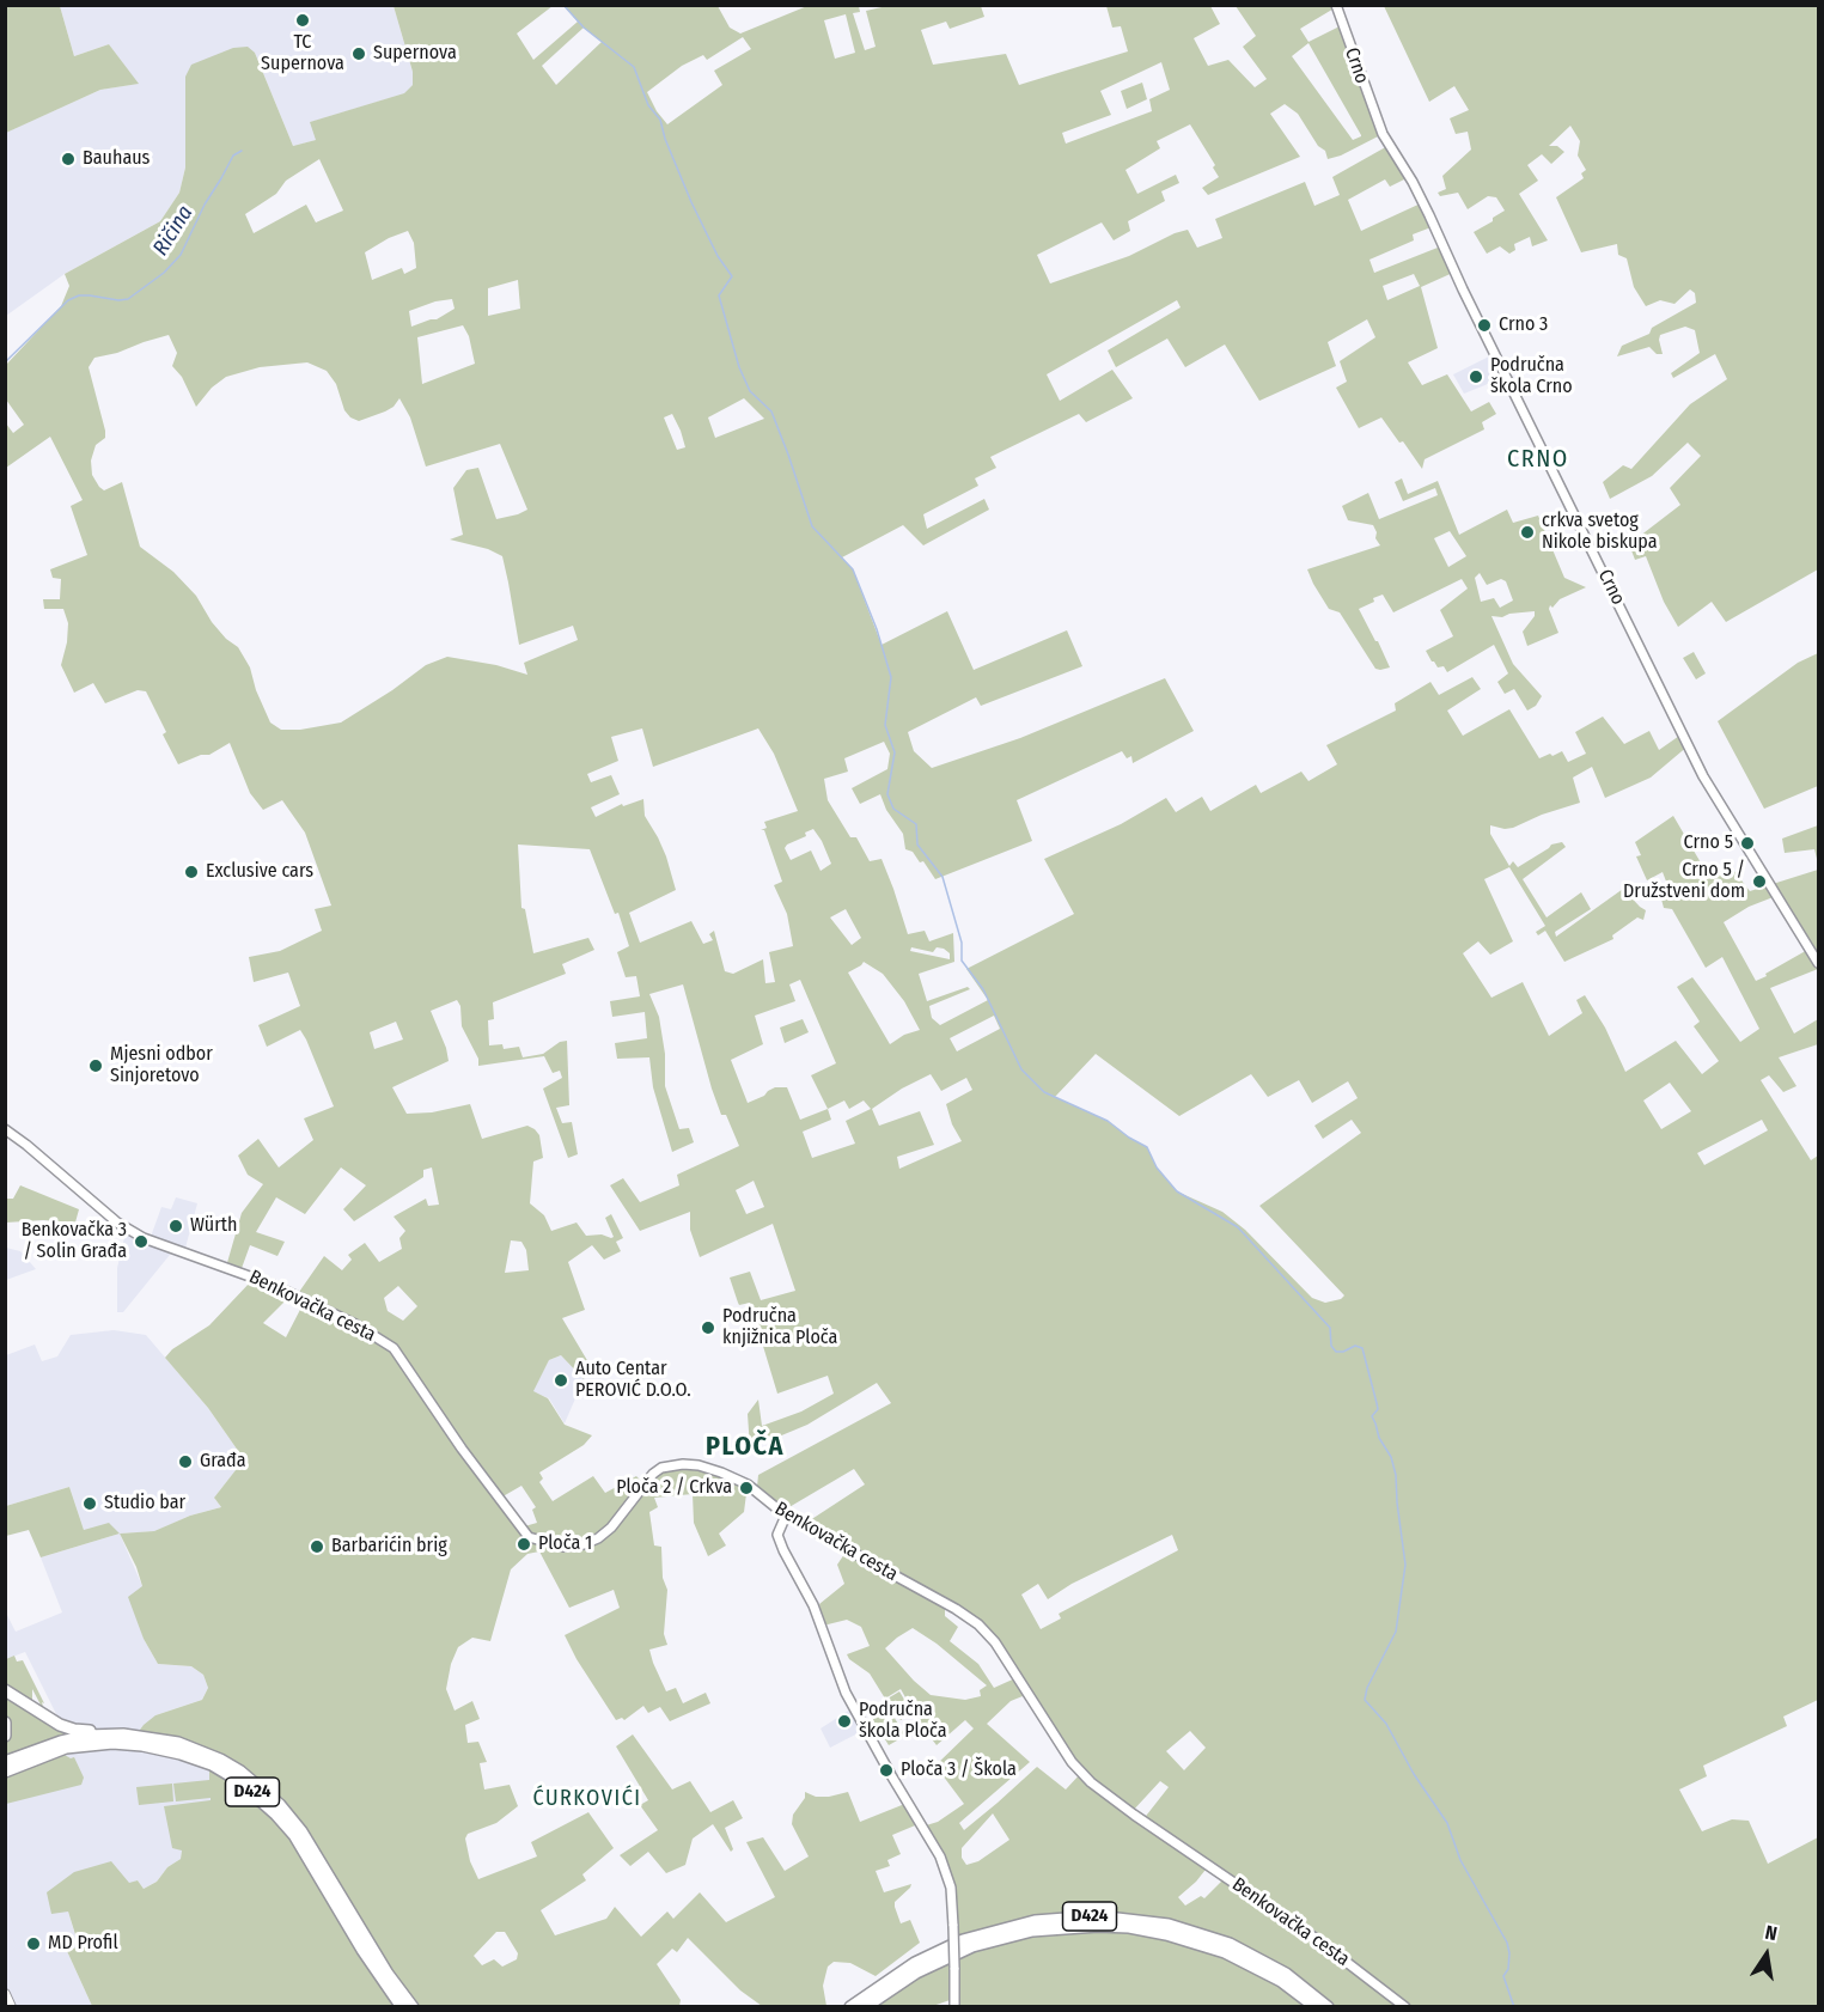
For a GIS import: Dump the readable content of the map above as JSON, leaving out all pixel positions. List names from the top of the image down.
{
  "streets": {
    "highway": ["D424"],
    "main road": ["Crno", "Benkovačka cesta"]
  },
  "districts": ["CRNO", "PLOČA", "ĆURKOVIĆI"],
  "water": ["Ričina"],
  "places": [
    "TC Supernova",
    "Supernova",
    "Bauhaus",
    "Crno 3",
    "Područna škola Crno",
    "crkva svetog Nikole biskupa",
    "Crno 5",
    "Exclusive cars",
    "Crno 5 / Družstveni dom",
    "Mjesni odbor Sinjoretovo",
    "Würth",
    "Benkovačka 3 / Solin Građa",
    "Područna knjižnica Ploča",
    "Auto Centar PEROVIĆ D.O.O.",
    "Građa",
    "Ploča 2 / Crkva",
    "Studio bar",
    "Ploča 1",
    "Barbarićin brig",
    "Područna škola Ploča",
    "Ploča 3 / Škola",
    "MD Profil"
  ],
  "north": "top"
}
